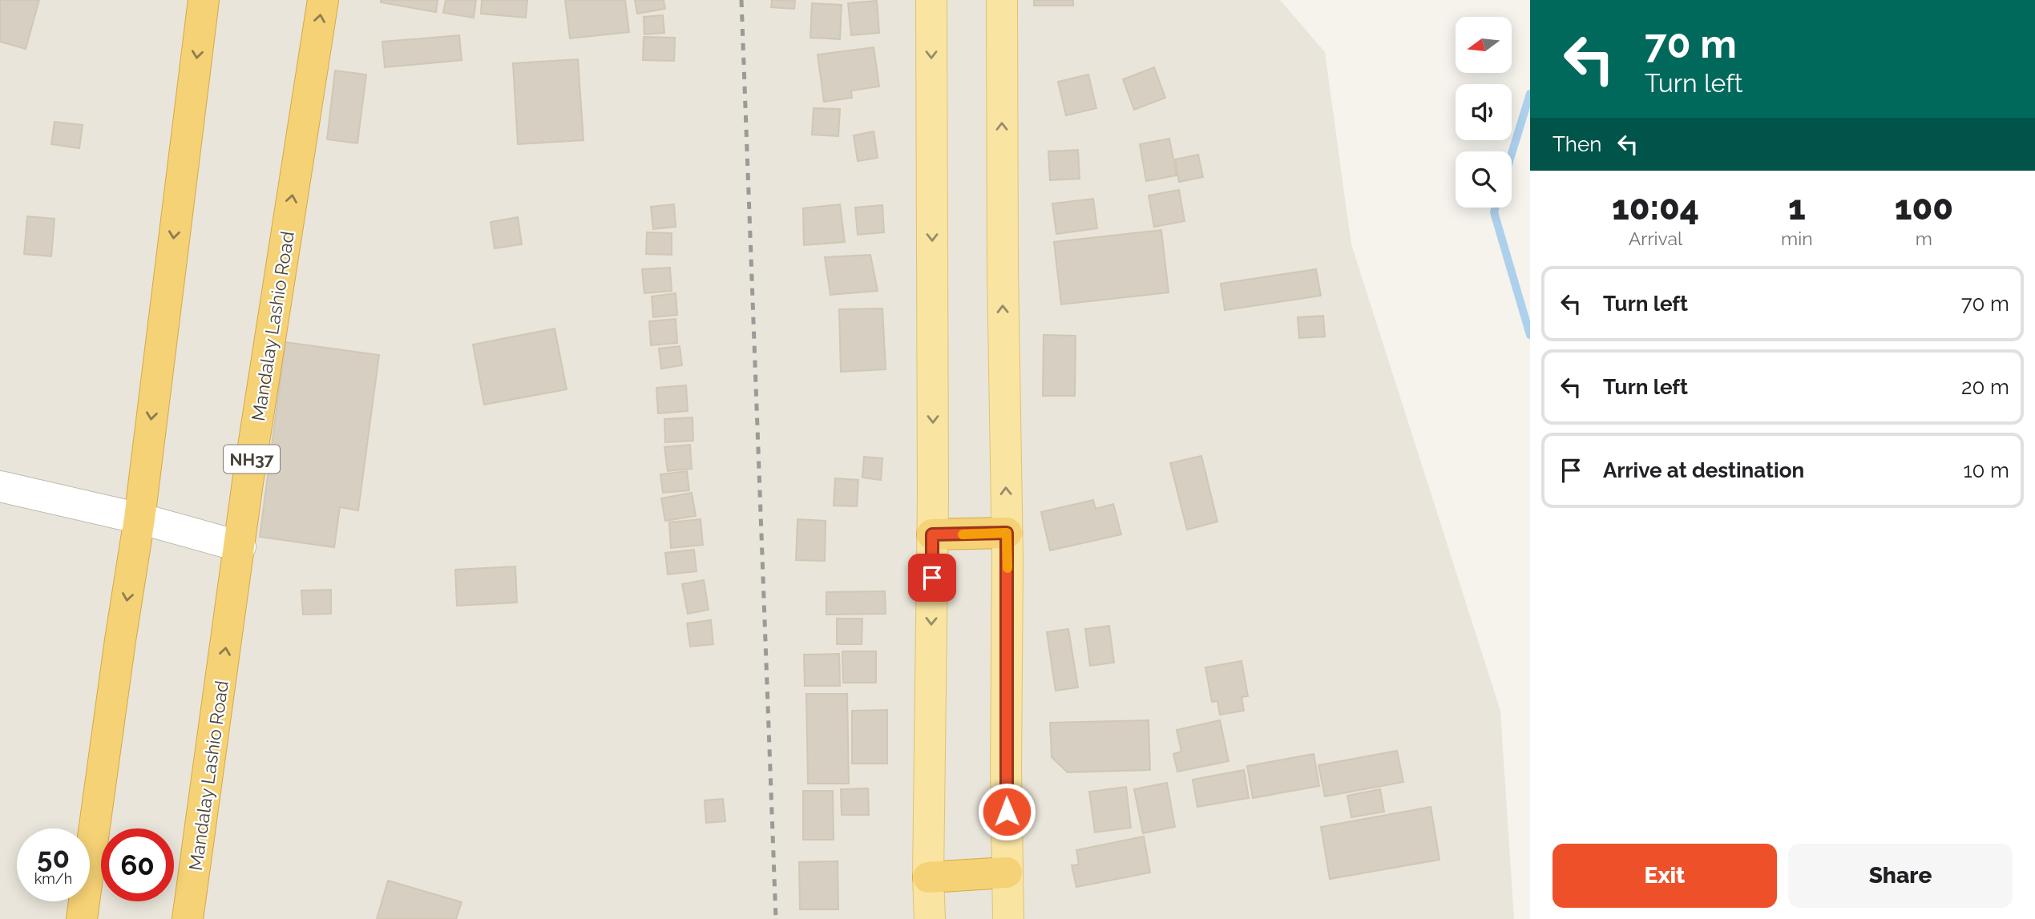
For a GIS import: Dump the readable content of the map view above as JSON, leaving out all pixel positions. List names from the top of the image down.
{
  "streets": {
    "highway": ["Mandalay Lashio Road", "NH37"]
  },
  "north": "left",
  "page": {
    "turn": ["70 m", "Turn left"],
    "then": "Then",
    "eta": [
      "10:04",
      "Arrival",
      "1",
      "min",
      "100",
      "m"
    ],
    "list": [
      {
        "name": "Turn left",
        "value": "70 m"
      },
      {
        "name": "Turn left",
        "value": "20 m"
      },
      {
        "name": "Arrive at destination",
        "value": "10 m"
      }
    ],
    "speed": "50 km/h",
    "limit": "60",
    "buttons": ["Exit", "Share"]
  }
}
